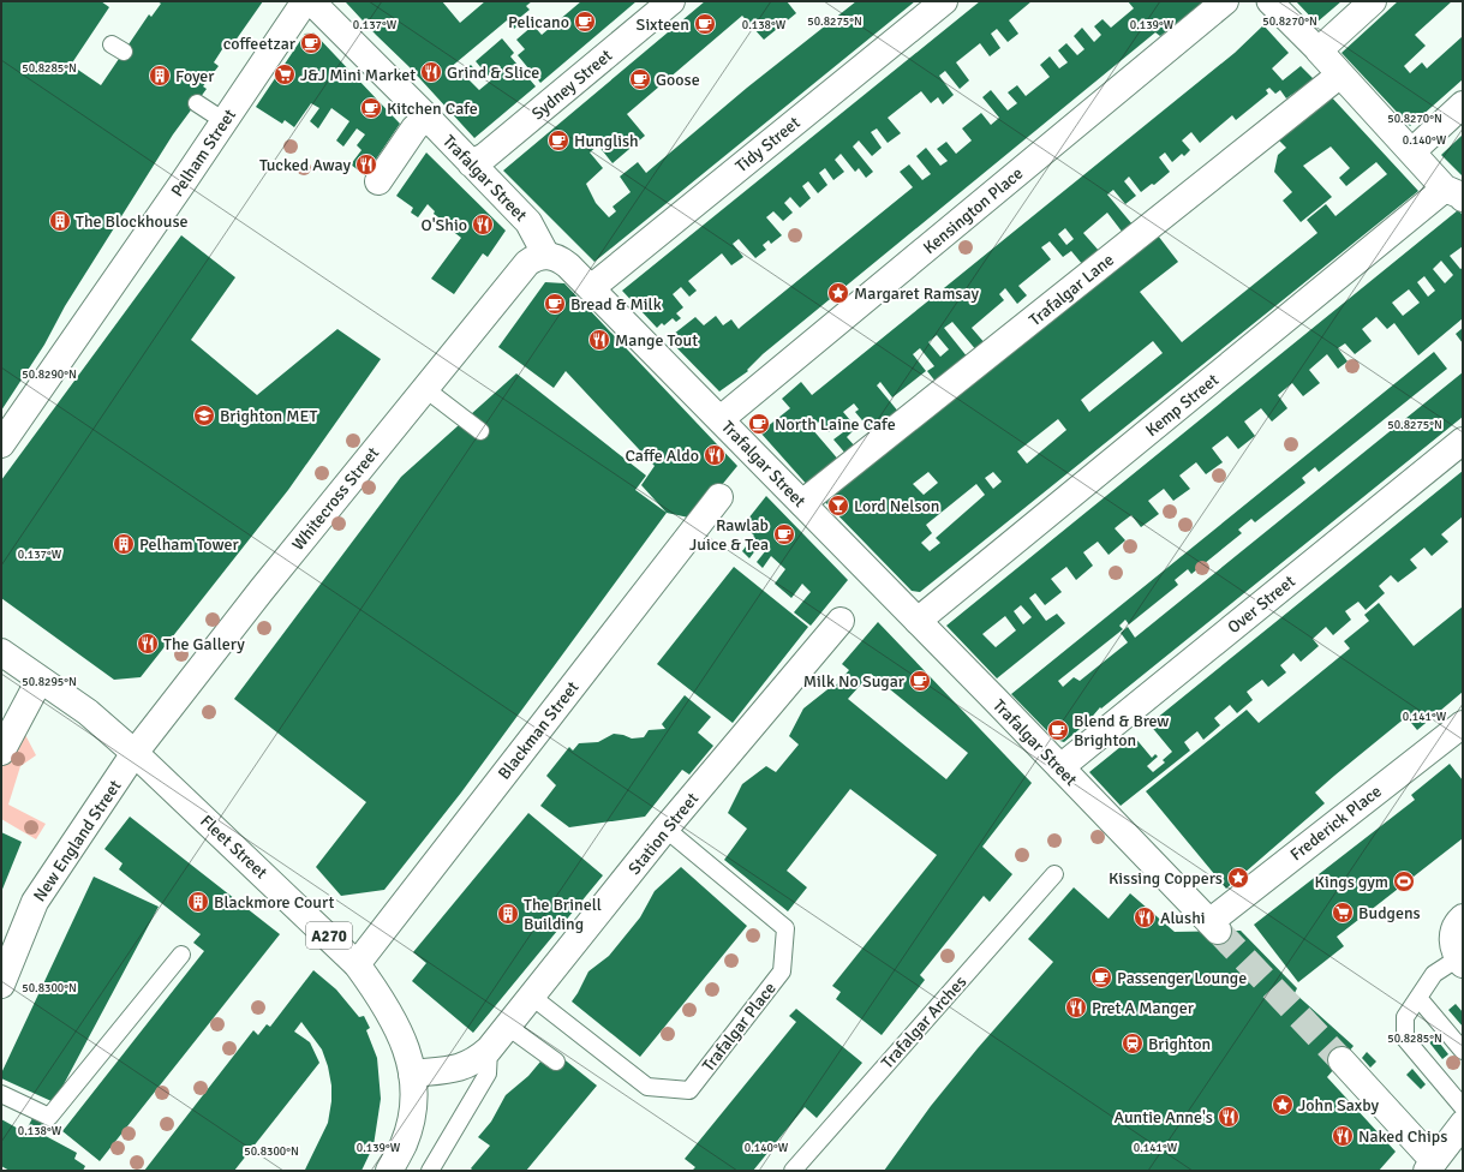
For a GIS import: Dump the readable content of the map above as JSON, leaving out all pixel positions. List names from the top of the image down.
{
  "streets": {
    "street": [
      "Sydney Street",
      "Tidy Street",
      "Pelham Street",
      "Trafalgar Street",
      "Kensington Place",
      "Trafalgar Lane",
      "Kemp Street",
      "Whitecross Street",
      "Over Street",
      "Blackman Street",
      "Frederick Place",
      "Station Street",
      "New England Street",
      "Fleet Street",
      "A270"
    ],
    "lane": ["Trafalgar Arches", "Trafalgar Place"]
  },
  "crossings": [
    ["Sydney Street", "Trafalgar Street"],
    ["Tidy Street", "Trafalgar Street"],
    ["Trafalgar Street", "Kensington Place"],
    ["Trafalgar Street", "Trafalgar Lane"],
    ["Trafalgar Street", "Kemp Street"],
    ["Trafalgar Street", "Whitecross Street"],
    ["Trafalgar Street", "Over Street"],
    ["Trafalgar Street", "Frederick Place"],
    ["Whitecross Street", "New England Street"],
    ["Whitecross Street", "Fleet Street"],
    ["Whitecross Street", "A270"],
    ["Blackman Street", "Fleet Street"],
    ["Station Street", "Fleet Street"],
    ["Station Street", "Trafalgar Place"],
    ["New England Street", "Fleet Street"],
    ["New England Street", "A270"],
    ["Fleet Street", "A270"]
  ],
  "places": {
    "cafe": [
      "Pelicano",
      "Sixteen",
      "coffeetzar",
      "Goose",
      "Kitchen Cafe",
      "Hunglish",
      "Bread & Milk",
      "North Laine Cafe",
      "Rawlab Juice & Tea",
      "Milk No Sugar",
      "Blend & Brew Brighton",
      "Passenger Lounge"
    ],
    "restaurant": [
      "Grind & Slice",
      "Tucked Away",
      "O'Shio",
      "Mange Tout",
      "Caffe Aldo",
      "The Gallery",
      "Alushi",
      "Pret A Manger",
      "Auntie Anne's",
      "Naked Chips"
    ],
    "supermarket": ["J&J Mini Market", "Budgens"],
    "building": [
      "Foyer",
      "The Blockhouse",
      "Pelham Tower",
      "Blackmore Court",
      "The Brinell Building"
    ],
    "place": ["Margaret Ramsay", "Kissing Coppers", "John Saxby"],
    "school or university": ["Brighton MET"],
    "bar": ["Lord Nelson"],
    "sports": ["Kings gym"],
    "station": ["Brighton"]
  },
  "coordinates": [
    "50.8275°N",
    "50.8270°N",
    "0.137°W",
    "0.138°W",
    "0.139°W",
    "50.8285°N",
    "0.140°W",
    "50.8290°N",
    "50.8295°N",
    "0.141°W",
    "50.8300°N"
  ]
}
